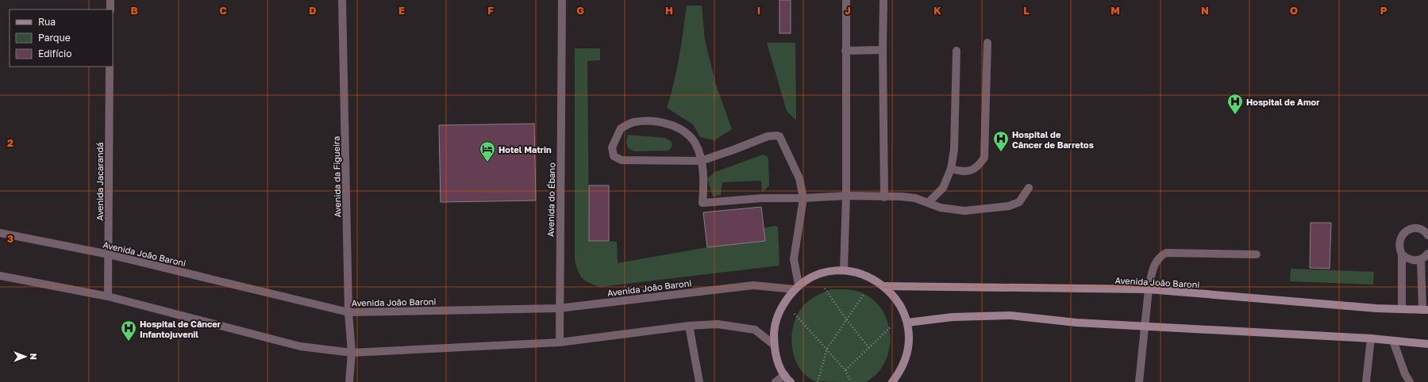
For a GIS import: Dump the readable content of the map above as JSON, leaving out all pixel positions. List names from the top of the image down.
{
  "streets": {
    "main road": ["Avenida João Baroni"],
    "street": ["Avenida da Figueira", "Avenida Jacarandá", "Avenida do Ébano"]
  },
  "crossings": [
    ["Avenida da Figueira", "Avenida João Baroni"],
    ["Avenida Jacarandá", "Avenida João Baroni"],
    ["Avenida do Ébano", "Avenida João Baroni"]
  ],
  "places": {
    "hospital": ["Hospital de Amor", "Hospital de Câncer de Barretos", "Hospital de Câncer Infantojuvenil"],
    "hotel": ["Hotel Matrin"]
  },
  "legend": ["Rua", "Parque", "Edifício"],
  "north": "right",
  "grid": {
    "columns": [
      "B",
      "C",
      "D",
      "E",
      "F",
      "G",
      "H",
      "I",
      "J",
      "K",
      "L",
      "M",
      "N",
      "O",
      "P"
    ],
    "rows": ["2", "3"]
  }
}
